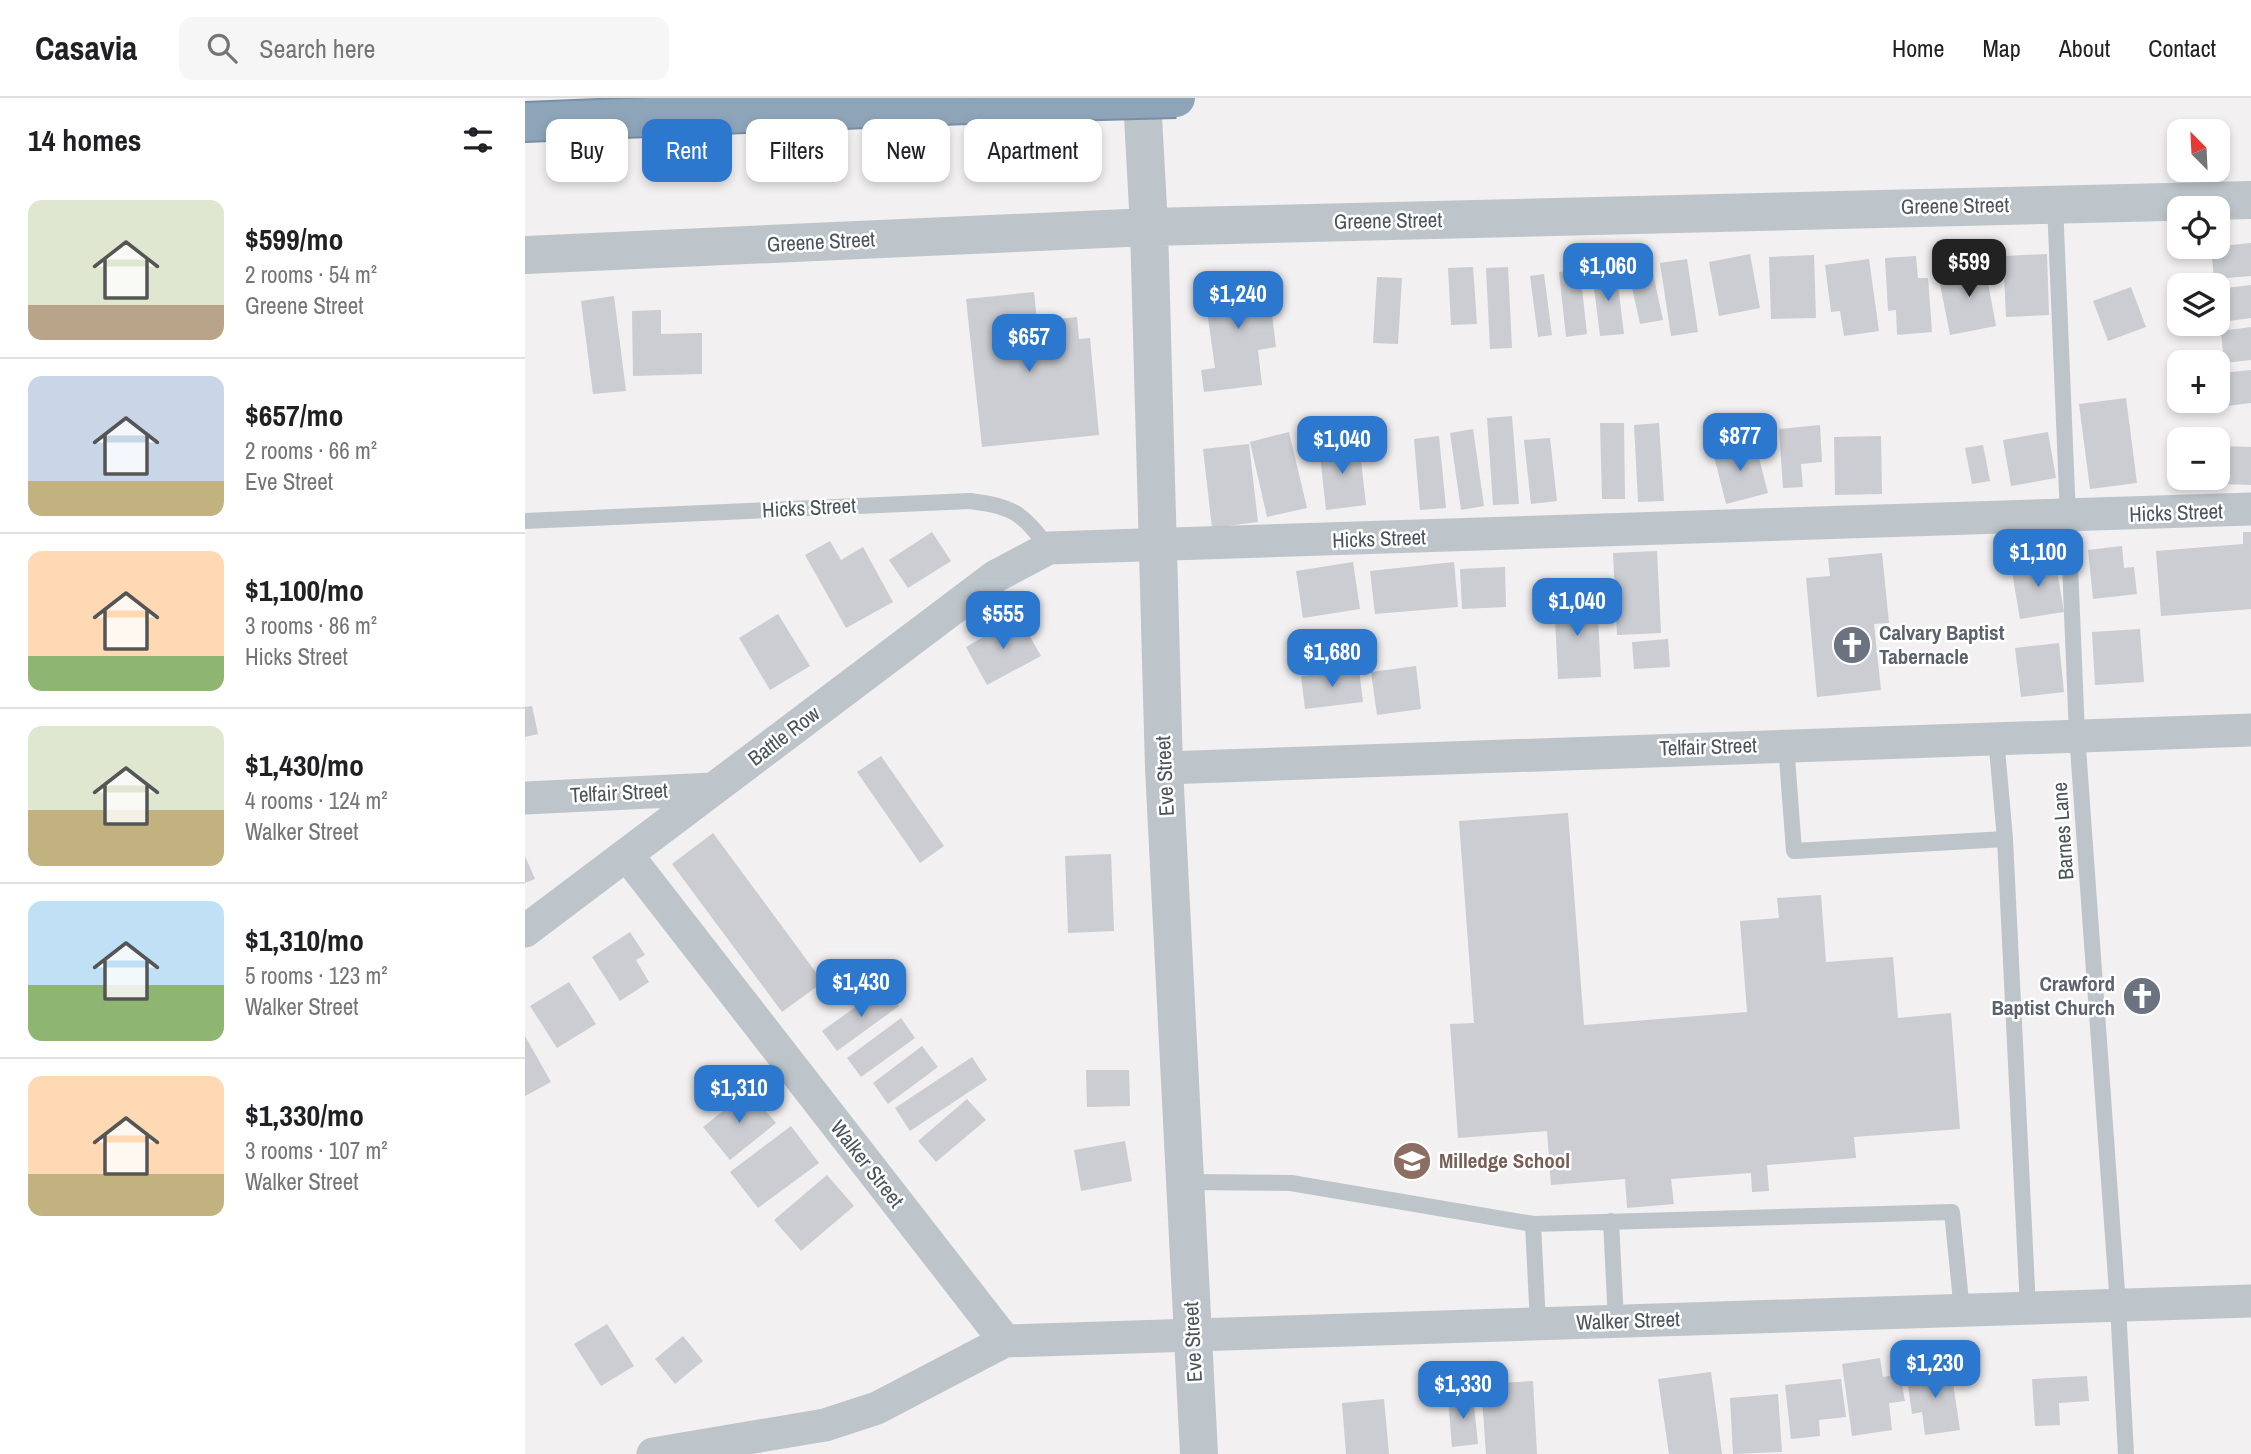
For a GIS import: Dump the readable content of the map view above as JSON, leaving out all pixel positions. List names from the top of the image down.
{
  "streets": {
    "street": [
      "Greene Street",
      "Hicks Street",
      "Battle Row",
      "Telfair Street",
      "Eve Street",
      "Walker Street"
    ],
    "lane": ["Barnes Lane"]
  },
  "crossings": [
    ["Greene Street", "Eve Street"],
    ["Greene Street", "Barnes Lane"],
    ["Hicks Street", "Battle Row"],
    ["Hicks Street", "Eve Street"],
    ["Hicks Street", "Barnes Lane"],
    ["Battle Row", "Telfair Street"],
    ["Battle Row", "Walker Street"],
    ["Telfair Street", "Eve Street"],
    ["Telfair Street", "Barnes Lane"],
    ["Eve Street", "Walker Street"],
    ["Barnes Lane", "Walker Street"]
  ],
  "places": {
    "church": ["Calvary Baptist Tabernacle", "Crawford Baptist Church"],
    "school or university": ["Milledge School"]
  },
  "north": "top left",
  "page": {
    "header": "Casavia",
    "search": "Search here",
    "nav": [
      "Home",
      "Map",
      "About",
      "Contact"
    ],
    "heading": "14 homes",
    "map_buttons": ["+", "−"],
    "chip": [
      "Buy",
      "Rent",
      "Filters",
      "New",
      "Apartment"
    ],
    "list": [
      {
        "name": "$599/mo",
        "note": "2 rooms · 54 m² · Greene Street"
      },
      {
        "name": "$657/mo",
        "note": "2 rooms · 66 m² · Eve Street"
      },
      {
        "name": "$1,100/mo",
        "note": "3 rooms · 86 m² · Hicks Street"
      },
      {
        "name": "$1,430/mo",
        "note": "4 rooms · 124 m² · Walker Street"
      },
      {
        "name": "$1,310/mo",
        "note": "5 rooms · 123 m² · Walker Street"
      },
      {
        "name": "$1,330/mo",
        "note": "3 rooms · 107 m² · Walker Street"
      }
    ],
    "price": [
      "$599",
      "$1,060",
      "$1,240",
      "$657",
      "$877",
      "$1,040",
      "$1,100",
      "$1,040",
      "$555",
      "$1,680",
      "$1,430",
      "$1,310",
      "$1,230",
      "$1,330"
    ]
  }
}
